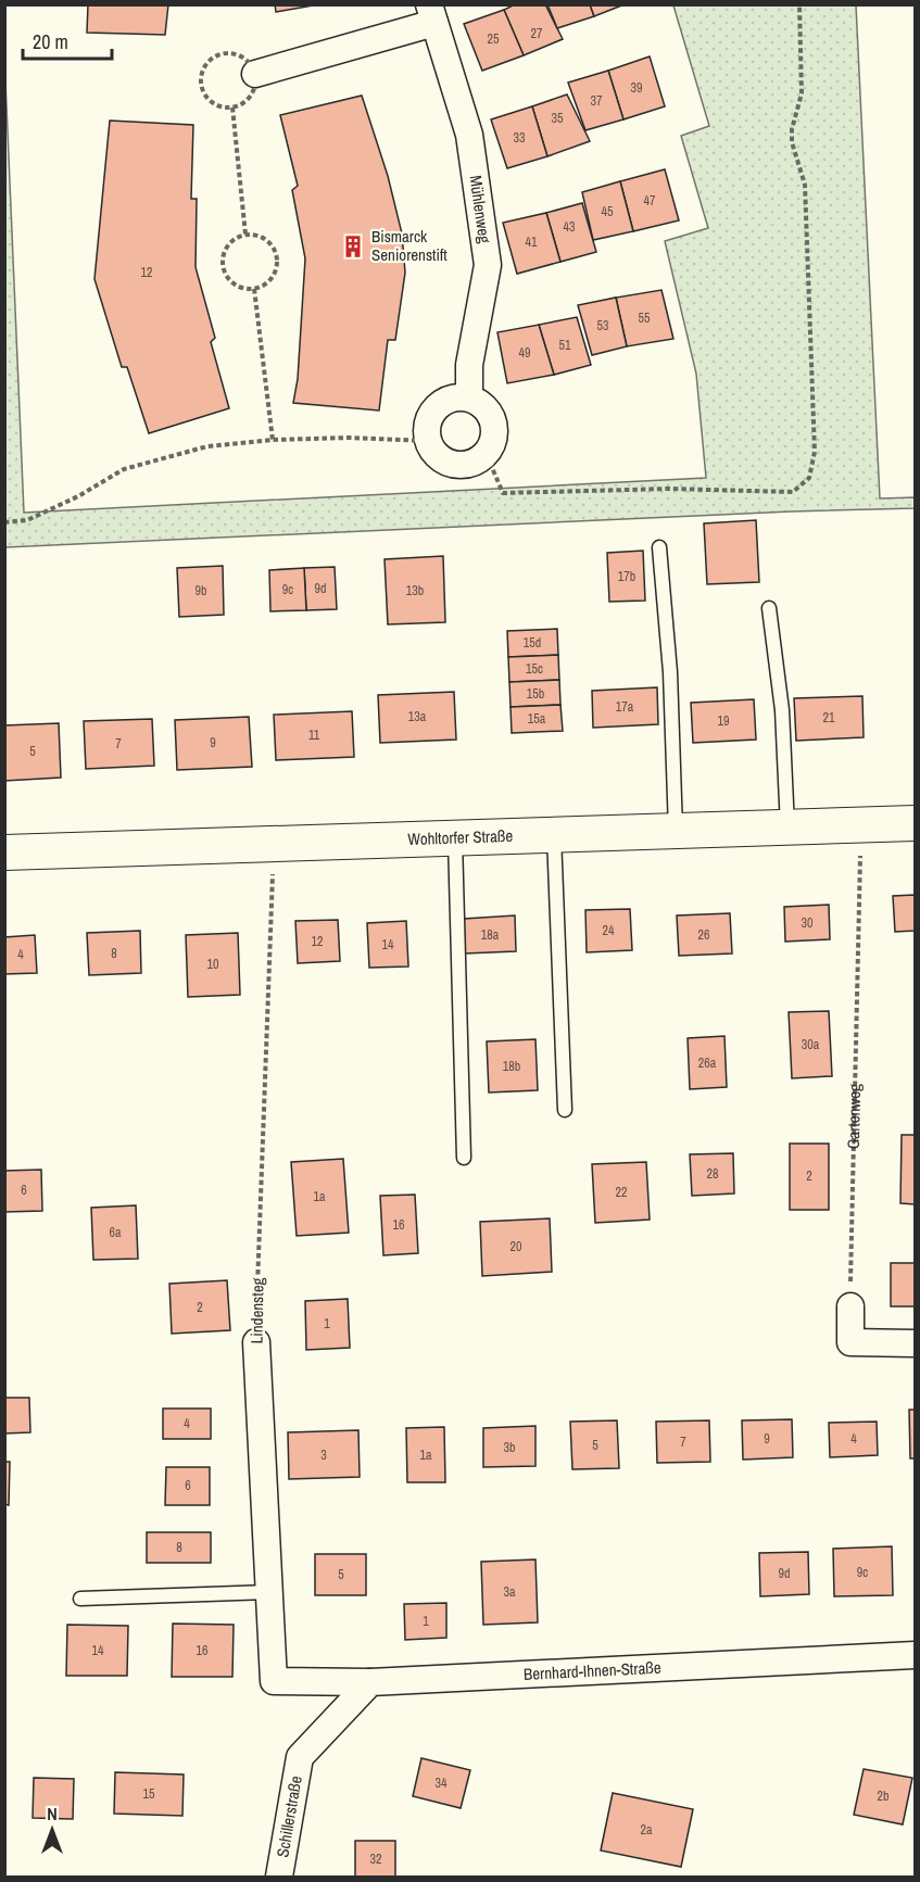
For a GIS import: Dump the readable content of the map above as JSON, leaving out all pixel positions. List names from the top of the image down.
{
  "streets": {
    "street": [
      "Mühlenweg",
      "Wohltorfer Straße",
      "Lindensteg",
      "Bernhard-Ihnen-Straße",
      "Schillerstraße"
    ],
    "path": ["Gartenweg"]
  },
  "crossings": [
    ["Wohltorfer Straße", "Gartenweg"],
    ["Wohltorfer Straße", "Lindensteg"],
    ["Lindensteg", "Bernhard-Ihnen-Straße"],
    ["Lindensteg", "Schillerstraße"],
    ["Bernhard-Ihnen-Straße", "Schillerstraße"]
  ],
  "places": {
    "building": ["Bismarck Seniorenstift"]
  },
  "house_numbers": [
    "27",
    "25",
    "39",
    "37",
    "35",
    "33",
    "47",
    "45",
    "43",
    "41",
    "12",
    "55",
    "53",
    "51",
    "49",
    "17b",
    "9d",
    "9c",
    "9b",
    "13b",
    "15d",
    "15c",
    "15b",
    "17a",
    "13a",
    "21",
    "15a",
    "19",
    "11",
    "9",
    "7",
    "5",
    "30",
    "24",
    "18a",
    "26",
    "12",
    "14",
    "8",
    "4",
    "10",
    "30a",
    "26a",
    "18b",
    "28",
    "2",
    "6",
    "22",
    "1a",
    "16",
    "6a",
    "20",
    "2",
    "1",
    "4",
    "9",
    "4",
    "7",
    "5",
    "3b",
    "3",
    "1a",
    "6",
    "8",
    "9c",
    "9d",
    "5",
    "3a",
    "1",
    "14",
    "16",
    "34",
    "15",
    "2b",
    "2a",
    "32"
  ],
  "scale_bar": "20 m",
  "north": "top"
}
